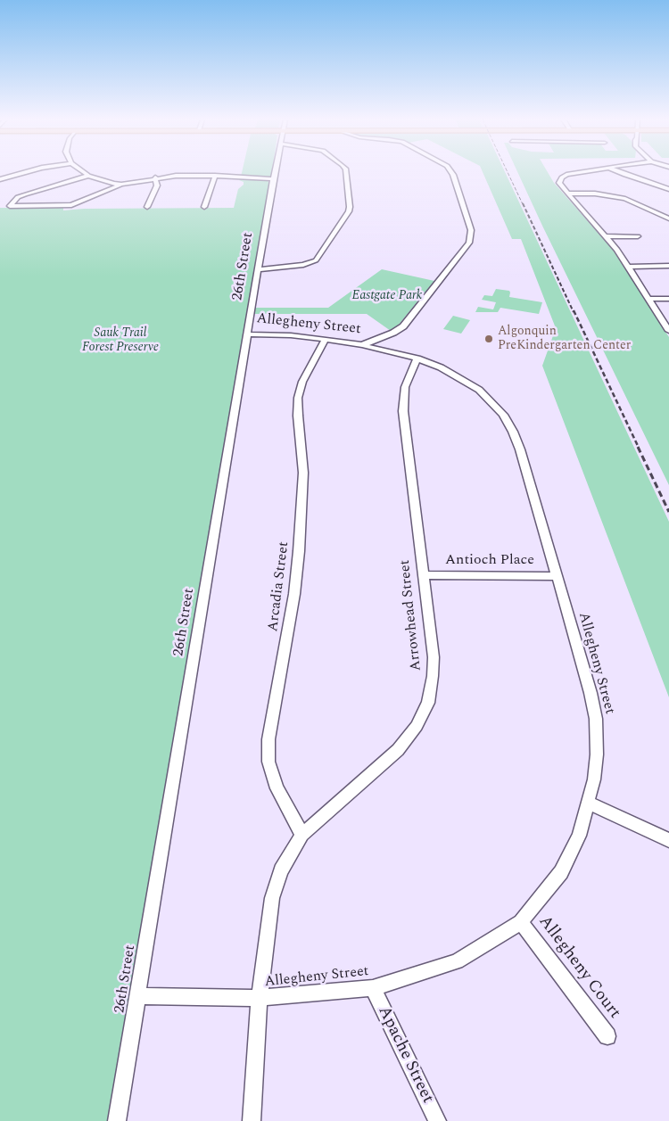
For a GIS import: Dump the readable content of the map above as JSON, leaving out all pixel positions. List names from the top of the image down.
{
  "streets": {
    "street": [
      "26th Street",
      "Allegheny Street",
      "Antioch Place",
      "Arcadia Street",
      "Arrowhead Street",
      "Allegheny Court",
      "Apache Street"
    ]
  },
  "crossings": [
    ["26th Street", "Allegheny Street"],
    ["Allegheny Street", "Antioch Place"],
    ["Allegheny Street", "Arcadia Street"],
    ["Allegheny Street", "Arrowhead Street"],
    ["Allegheny Street", "Allegheny Court"],
    ["Allegheny Street", "Apache Street"],
    ["Antioch Place", "Arrowhead Street"],
    ["Arcadia Street", "Arrowhead Street"]
  ],
  "parks": ["Eastgate Park", "Sauk Trail Forest Preserve"],
  "places": ["Algonquin PreKindergarten Center"]
}
